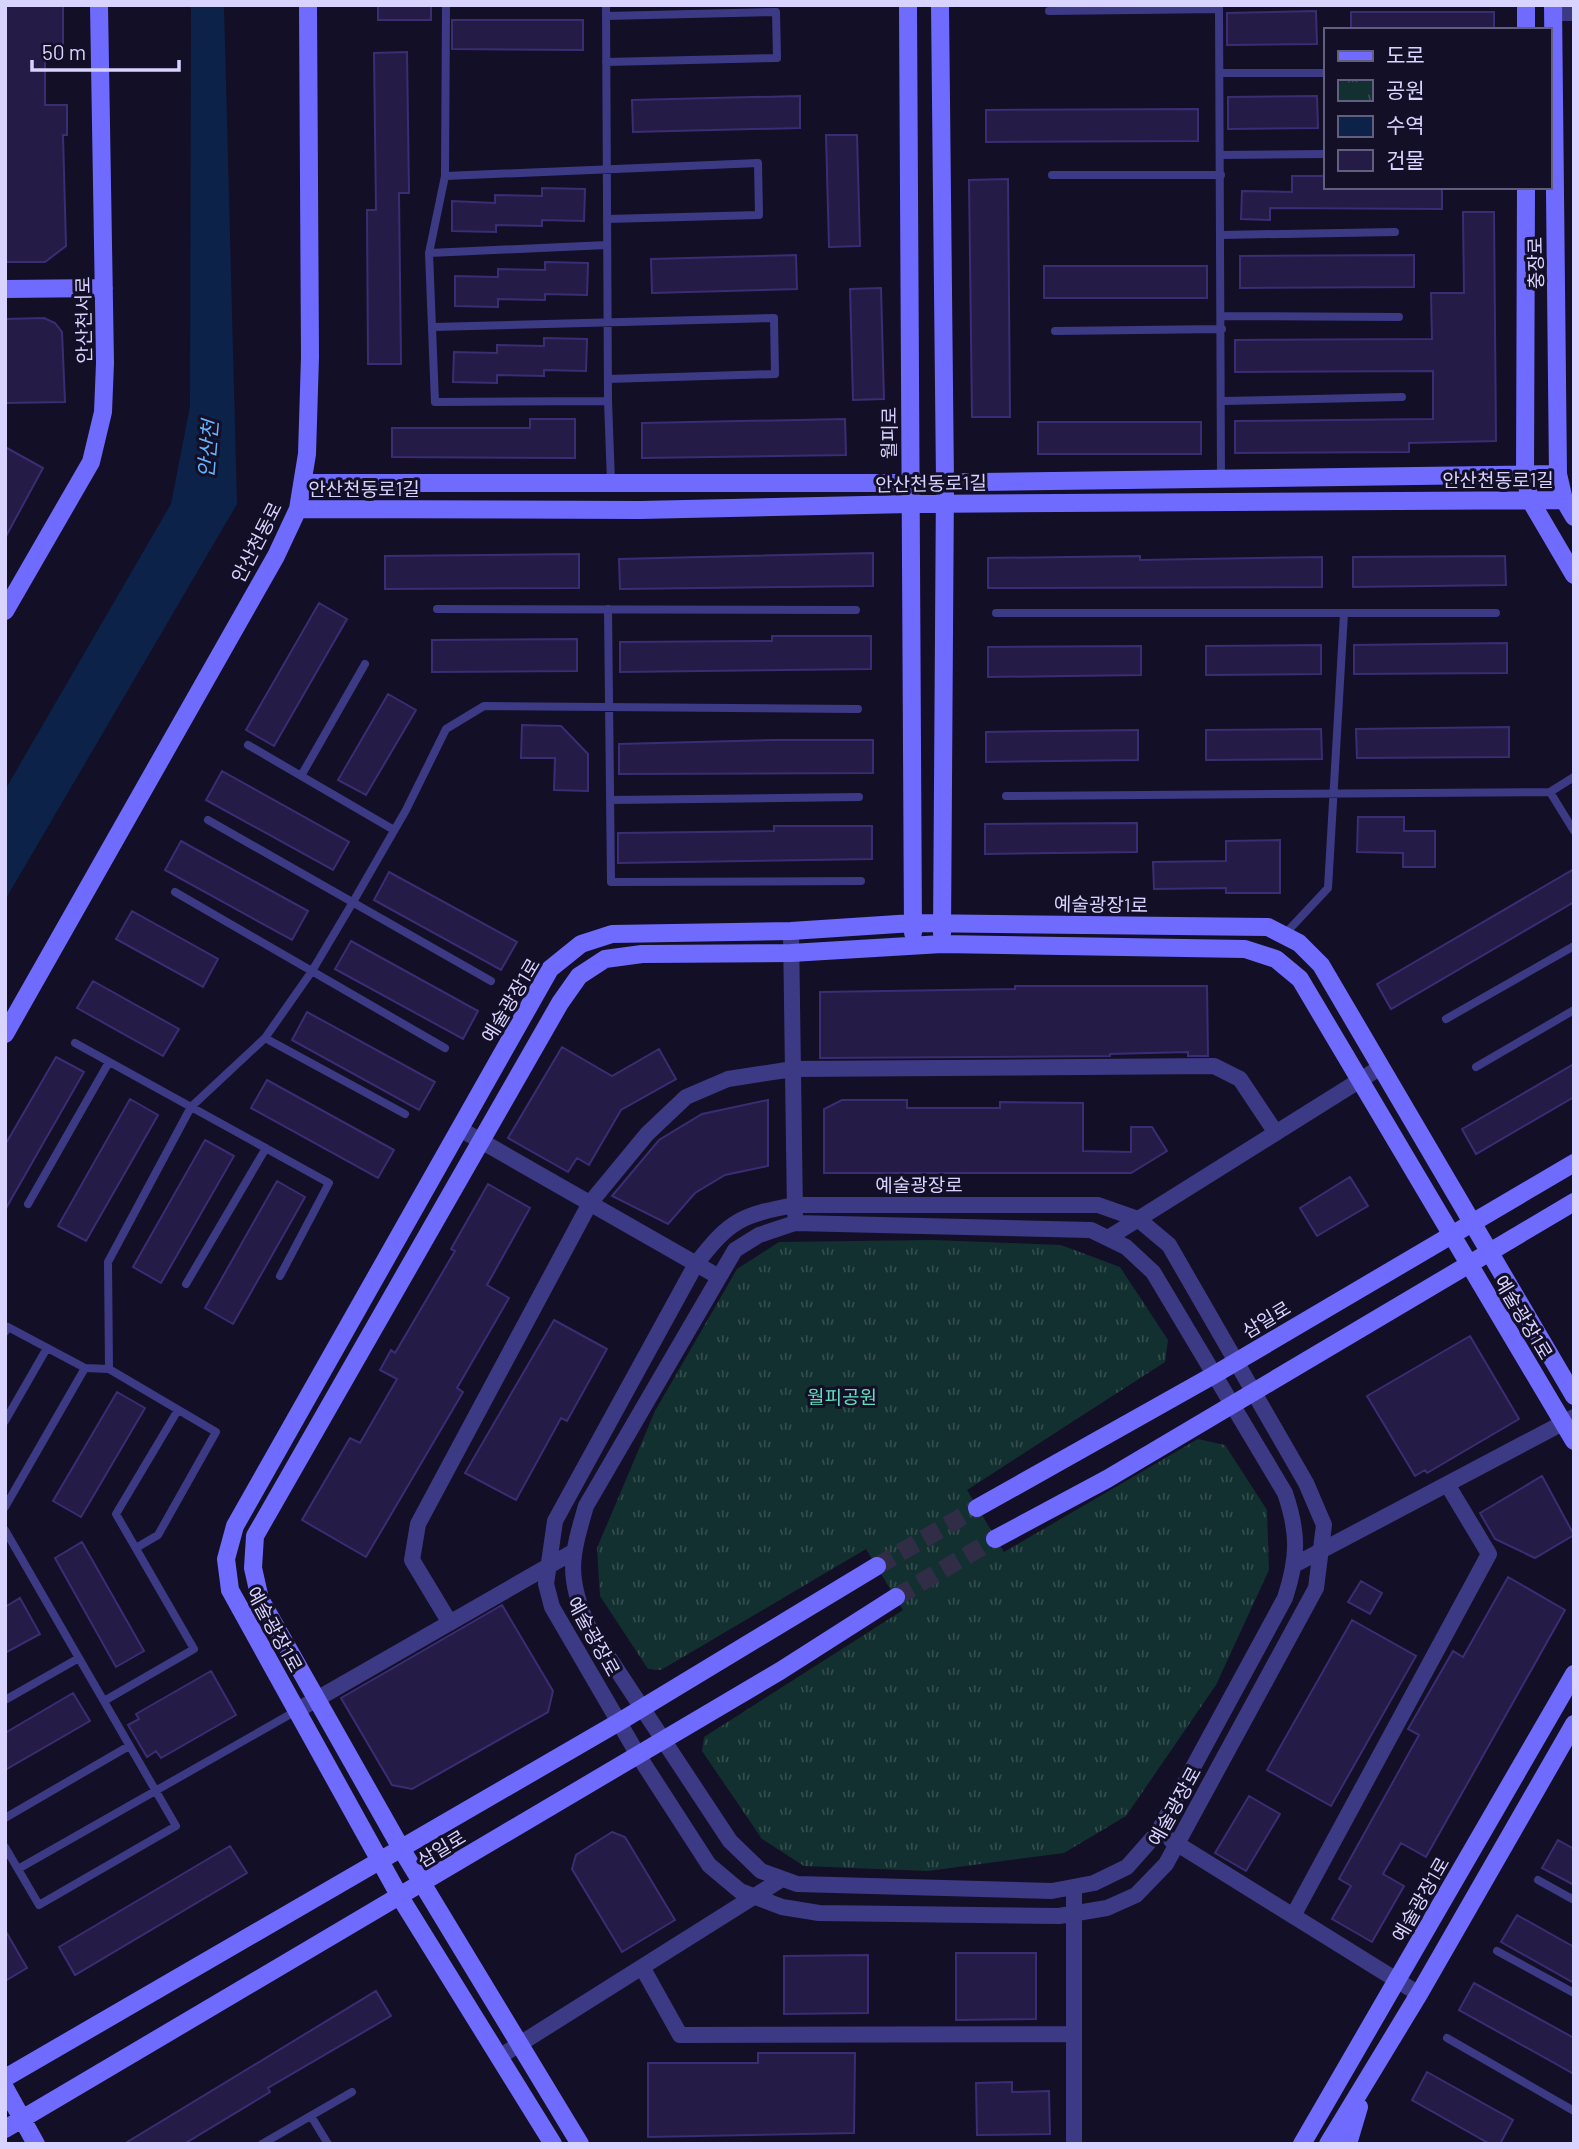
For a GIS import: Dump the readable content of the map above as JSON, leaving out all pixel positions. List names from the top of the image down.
{
  "streets": {
    "street": [
      "충장로",
      "안산천서로",
      "월피로",
      "안산천동로1길",
      "안산천동로",
      "예술광장1로",
      "예술광장로",
      "삼일로"
    ]
  },
  "crossings": [
    ["충장로", "안산천동로1길"],
    ["월피로", "안산천동로1길"],
    ["월피로", "예술광장1로"],
    ["안산천동로1길", "안산천동로"],
    ["예술광장1로", "삼일로"],
    ["예술광장로", "삼일로"]
  ],
  "water": ["안산천"],
  "parks": ["월피공원"],
  "legend": [
    "도로",
    "공원",
    "수역",
    "건물"
  ],
  "scale_bar": "50 m"
}
